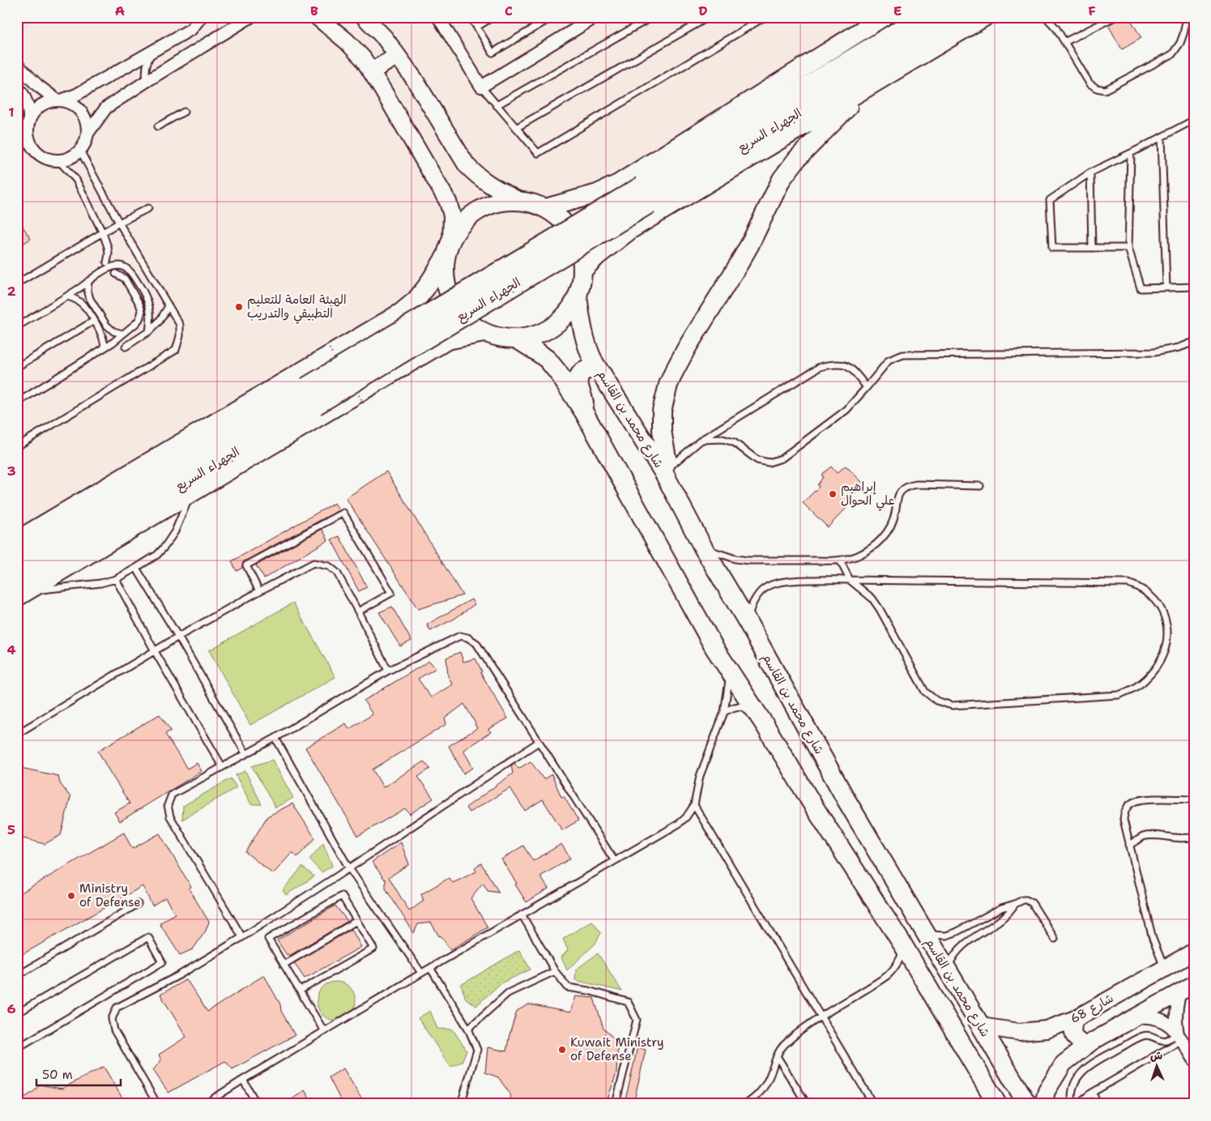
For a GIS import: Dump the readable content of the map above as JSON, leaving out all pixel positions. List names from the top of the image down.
{
  "streets": {
    "highway": ["الجهراء السريع"],
    "main road": ["شارع محمد بن القاسم"],
    "street": ["شارع 68"]
  },
  "crossings": [
    ["الجهراء السريع", "شارع محمد بن القاسم"],
    ["شارع محمد بن القاسم", "شارع 68"]
  ],
  "places": [
    "الهيئة العامة للتعليم التطبيقي والتدريب",
    "إبراهيم علي الحوال",
    "Ministry of Defense",
    "Kuwait Ministry of Defense"
  ],
  "scale_bar": "50 m",
  "north": "top",
  "grid": {
    "columns": [
      "A",
      "B",
      "C",
      "D",
      "E",
      "F"
    ],
    "rows": [
      "1",
      "2",
      "3",
      "4",
      "5",
      "6"
    ]
  }
}
